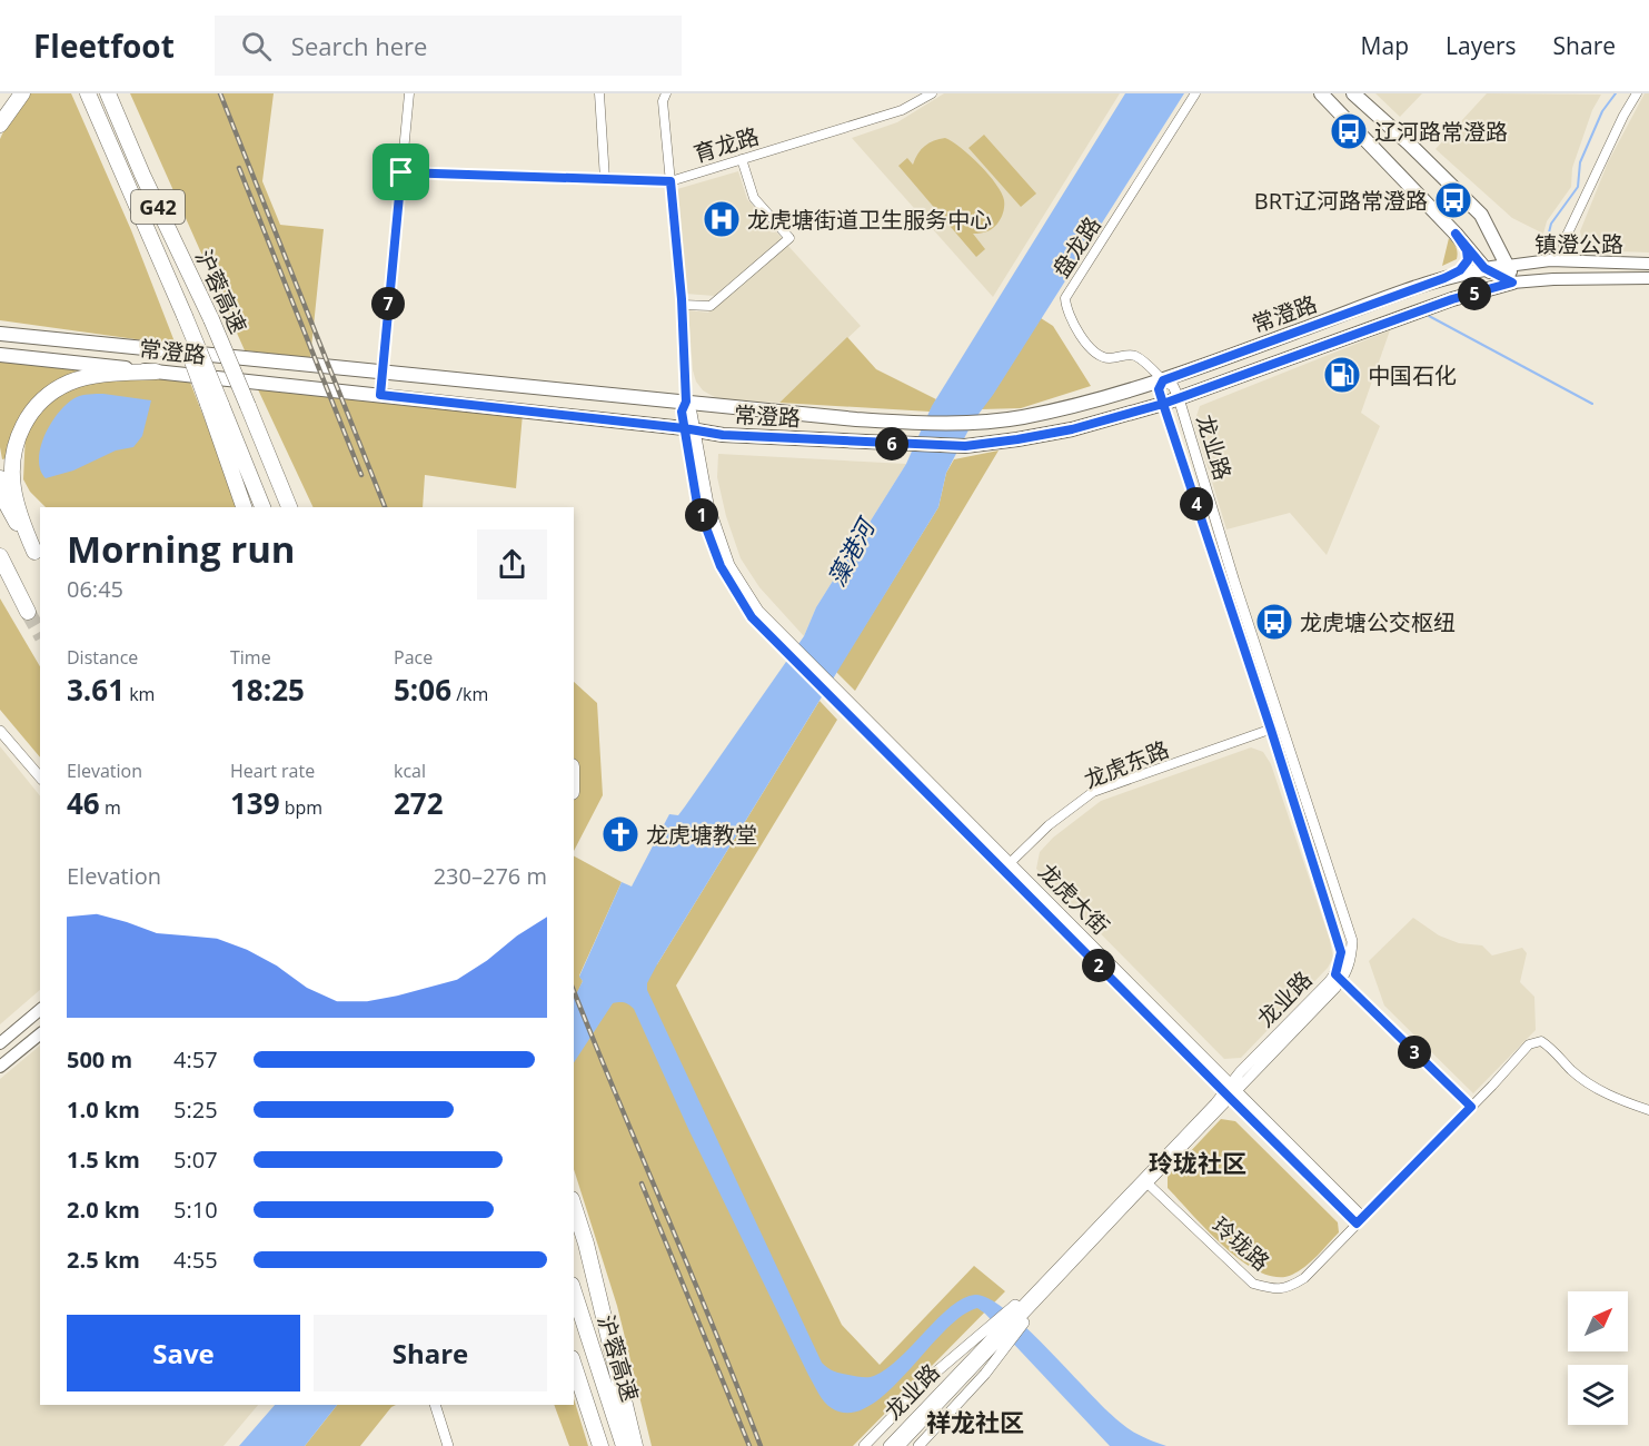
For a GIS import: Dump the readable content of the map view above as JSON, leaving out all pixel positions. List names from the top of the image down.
{
  "streets": {
    "highway": ["G42", "沪蓉高速"],
    "main road": ["镇澄公路", "常澄路"],
    "street": [
      "育龙路",
      "盘龙路",
      "龙业路",
      "龙虎东路",
      "龙虎大街",
      "玲珑路"
    ]
  },
  "crossings": [
    ["镇澄公路", "常澄路"],
    ["盘龙路", "常澄路"],
    ["盘龙路", "龙业路"],
    ["常澄路", "龙业路"],
    ["常澄路", "龙虎大街"],
    ["龙业路", "龙虎东路"],
    ["龙业路", "龙虎大街"],
    ["龙业路", "玲珑路"],
    ["龙虎东路", "龙虎大街"],
    ["龙虎大街", "玲珑路"]
  ],
  "districts": ["玲珑社区", "祥龙社区"],
  "water": ["藻港河"],
  "places": {
    "bus stop": ["辽河路常澄路", "BRT辽河路常澄路", "龙虎塘公交枢纽"],
    "hospital": ["龙虎塘街道卫生服务中心"],
    "fuel station": ["中国石化"],
    "church": ["龙虎塘教堂"]
  },
  "north": "top right",
  "page": {
    "header": "Fleetfoot",
    "search": "Search here",
    "nav": ["Map", "Layers", "Share"],
    "pins": [
      "5",
      "7",
      "6",
      "4",
      "1",
      "2",
      "3"
    ],
    "heading": ["Morning run", "06:45"],
    "stats": [
      ["Distance", "3.61 km"],
      ["Time", "18:25"],
      ["Pace", "5:06 /km"],
      ["Elevation", "46 m"],
      ["Heart rate", "139 bpm"],
      ["kcal", "272"]
    ],
    "chart": ["Elevation", "230–276 m"],
    "list": [
      {
        "name": "500 m",
        "note": "4:57"
      },
      {
        "name": "1.0 km",
        "note": "5:25"
      },
      {
        "name": "1.5 km",
        "note": "5:07"
      },
      {
        "name": "2.0 km",
        "note": "5:10"
      },
      {
        "name": "2.5 km",
        "note": "4:55"
      }
    ],
    "buttons": ["Save", "Share"]
  }
}
